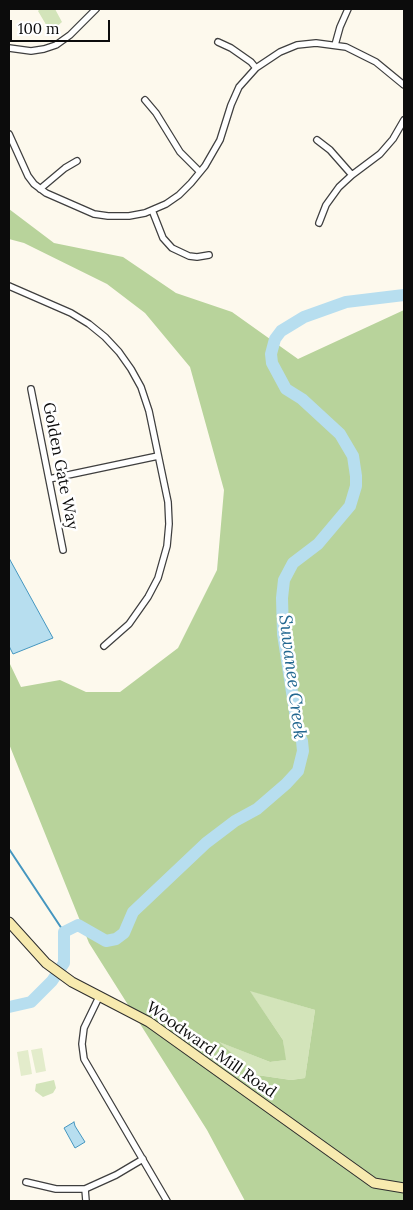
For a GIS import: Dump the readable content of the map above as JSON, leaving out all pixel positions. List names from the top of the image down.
{
  "streets": {
    "street": ["Golden Gate Way", "Woodward Mill Road"]
  },
  "water": ["Suwanee Creek"],
  "scale_bar": "100 m"
}
